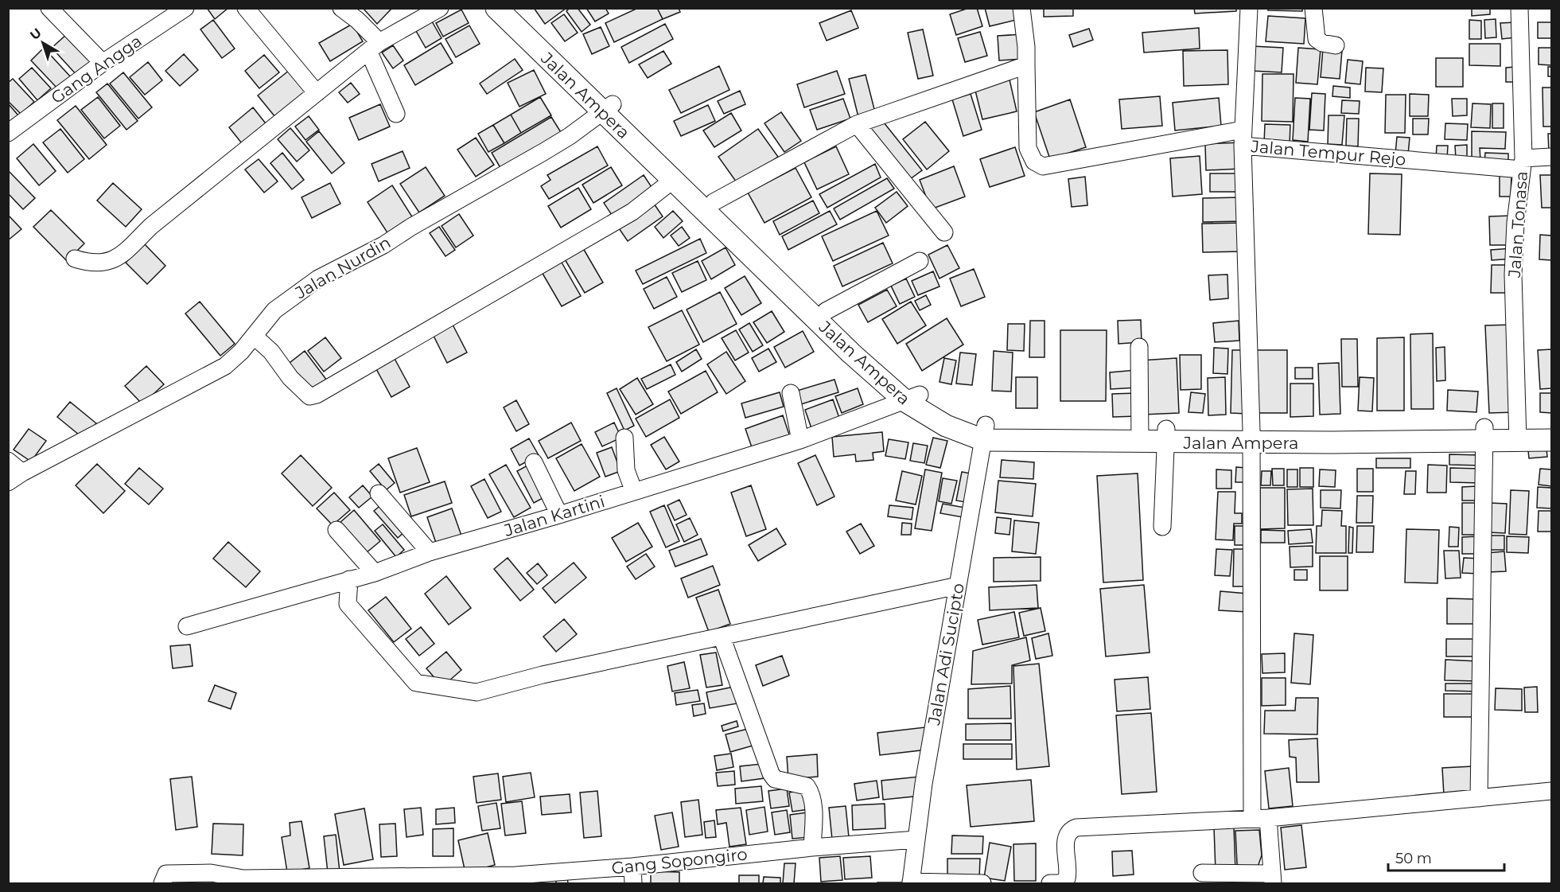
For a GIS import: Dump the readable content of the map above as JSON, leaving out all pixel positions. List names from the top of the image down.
{
  "streets": {
    "main road": ["Jalan Ampera"],
    "street": [
      "Gang Angga",
      "Jalan Tempur Rejo",
      "Jalan Tonasa",
      "Jalan Nurdin",
      "Jalan Kartini",
      "Jalan Adi Sucipto",
      "Gang Sopongiro"
    ]
  },
  "crossings": [
    ["Jalan Ampera", "Jalan Tonasa"],
    ["Jalan Ampera", "Jalan Nurdin"],
    ["Jalan Ampera", "Jalan Kartini"],
    ["Jalan Ampera", "Jalan Adi Sucipto"],
    ["Jalan Tempur Rejo", "Jalan Tonasa"],
    ["Jalan Adi Sucipto", "Gang Sopongiro"]
  ],
  "scale_bar": "50 m",
  "north": "top left"
}
